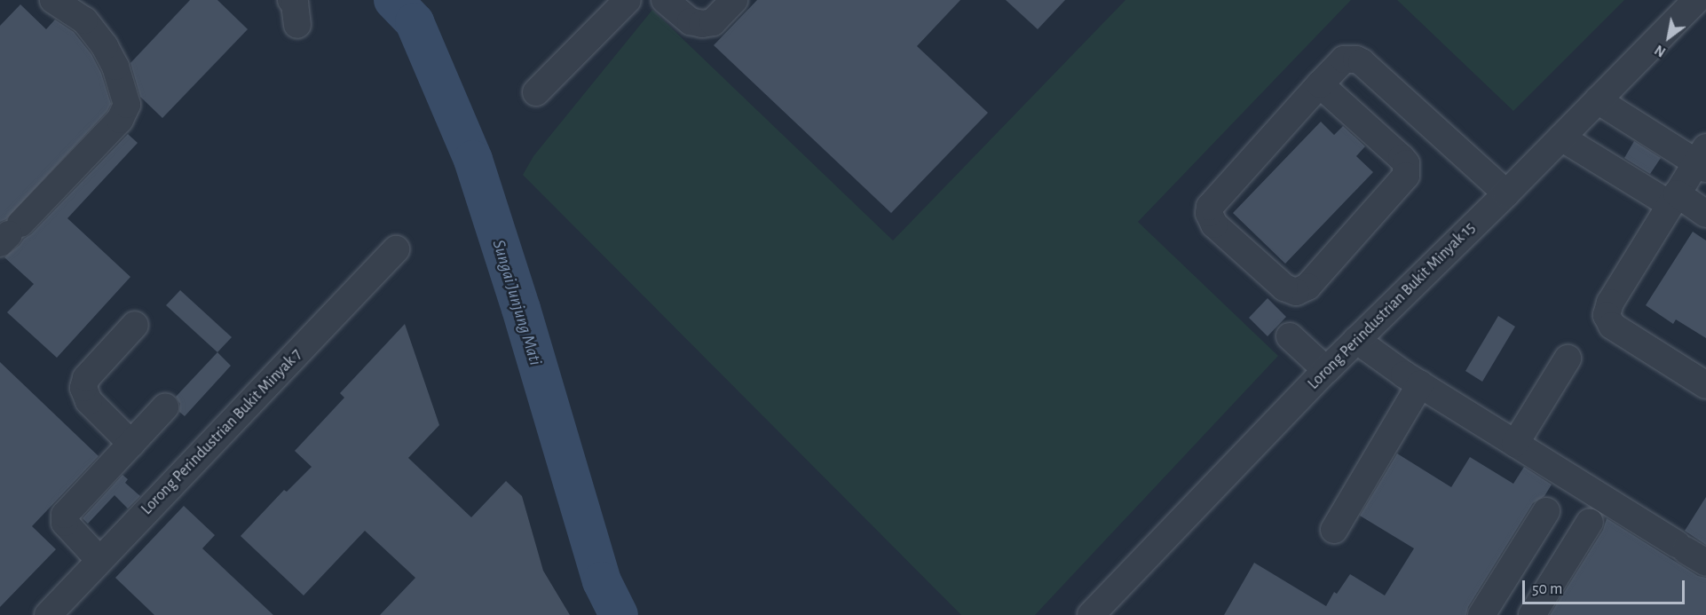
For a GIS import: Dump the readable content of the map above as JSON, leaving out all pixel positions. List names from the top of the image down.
{
  "streets": {
    "street": ["Lorong Perindustrian Bukit Minyak 15", "Lorong Perindustrian Bukit Minyak 7"]
  },
  "water": ["Sungai Junjung Mati"],
  "scale_bar": "50 m",
  "north": "bottom left"
}
